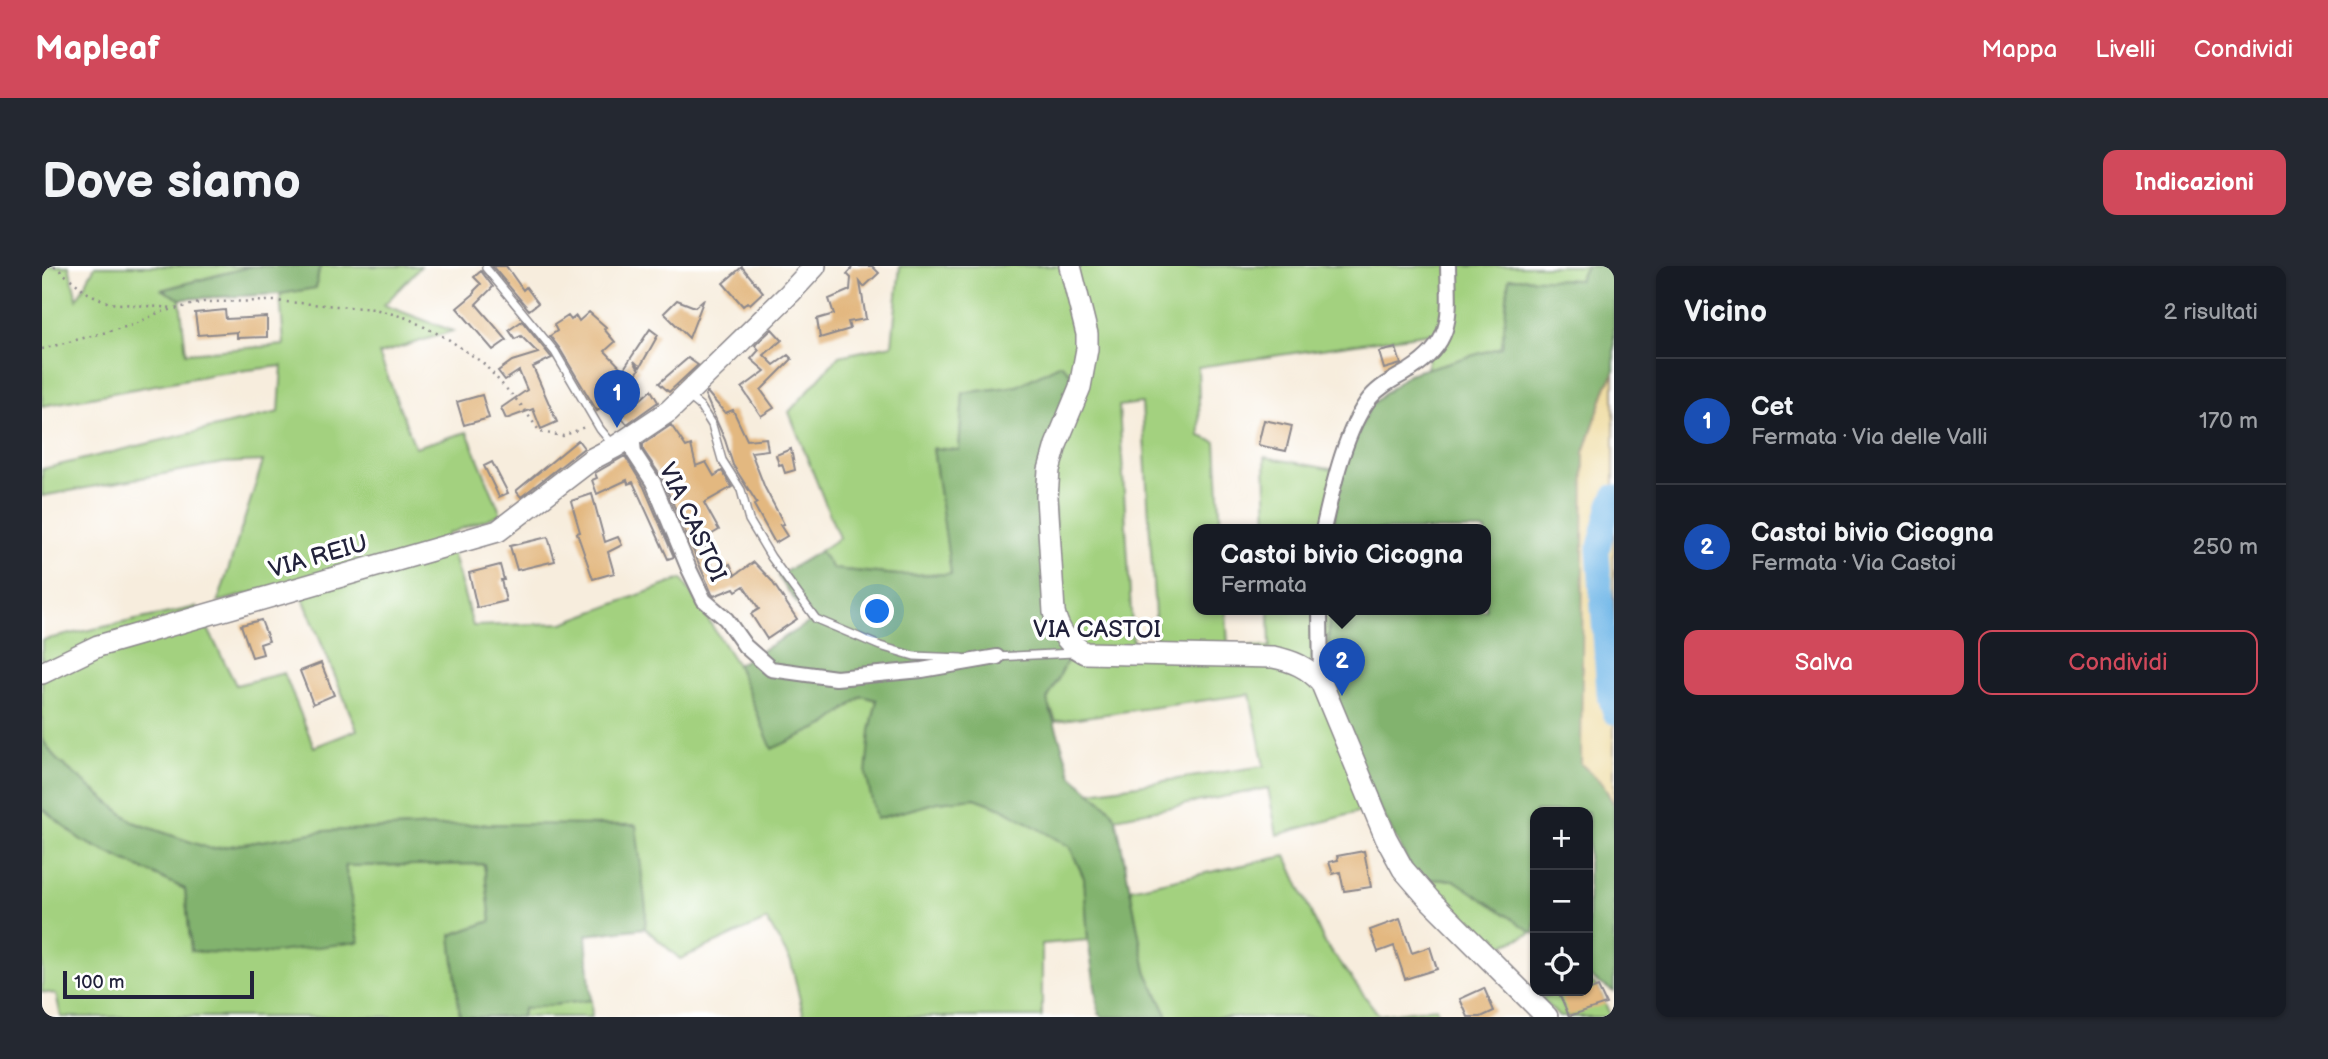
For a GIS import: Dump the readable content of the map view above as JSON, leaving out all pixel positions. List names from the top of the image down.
{
  "streets": {
    "street": ["VIA CASTOI", "VIA REIU"]
  },
  "crossings": [
    ["VIA CASTOI", "VIA REIU"]
  ],
  "scale_bar": "100 m",
  "page": {
    "header": "Mapleaf",
    "nav": ["Mappa", "Livelli", "Condividi"],
    "buttons": [
      "Indicazioni",
      ["Salva", "Condividi"]
    ],
    "title": "Dove siamo",
    "heading": ["Vicino", "2 risultati"],
    "list": [
      {
        "mark": "1",
        "name": "Cet",
        "note": "Fermata · Via delle Valli",
        "value": "170 m"
      },
      {
        "mark": "2",
        "name": "Castoi bivio Cicogna",
        "note": "Fermata · Via Castoi",
        "value": "250 m"
      }
    ],
    "pins": ["1", "2"],
    "popup": ["Castoi bivio Cicogna", "Fermata"],
    "map_buttons": ["+", "−"],
    "scale": "100 m"
  }
}
